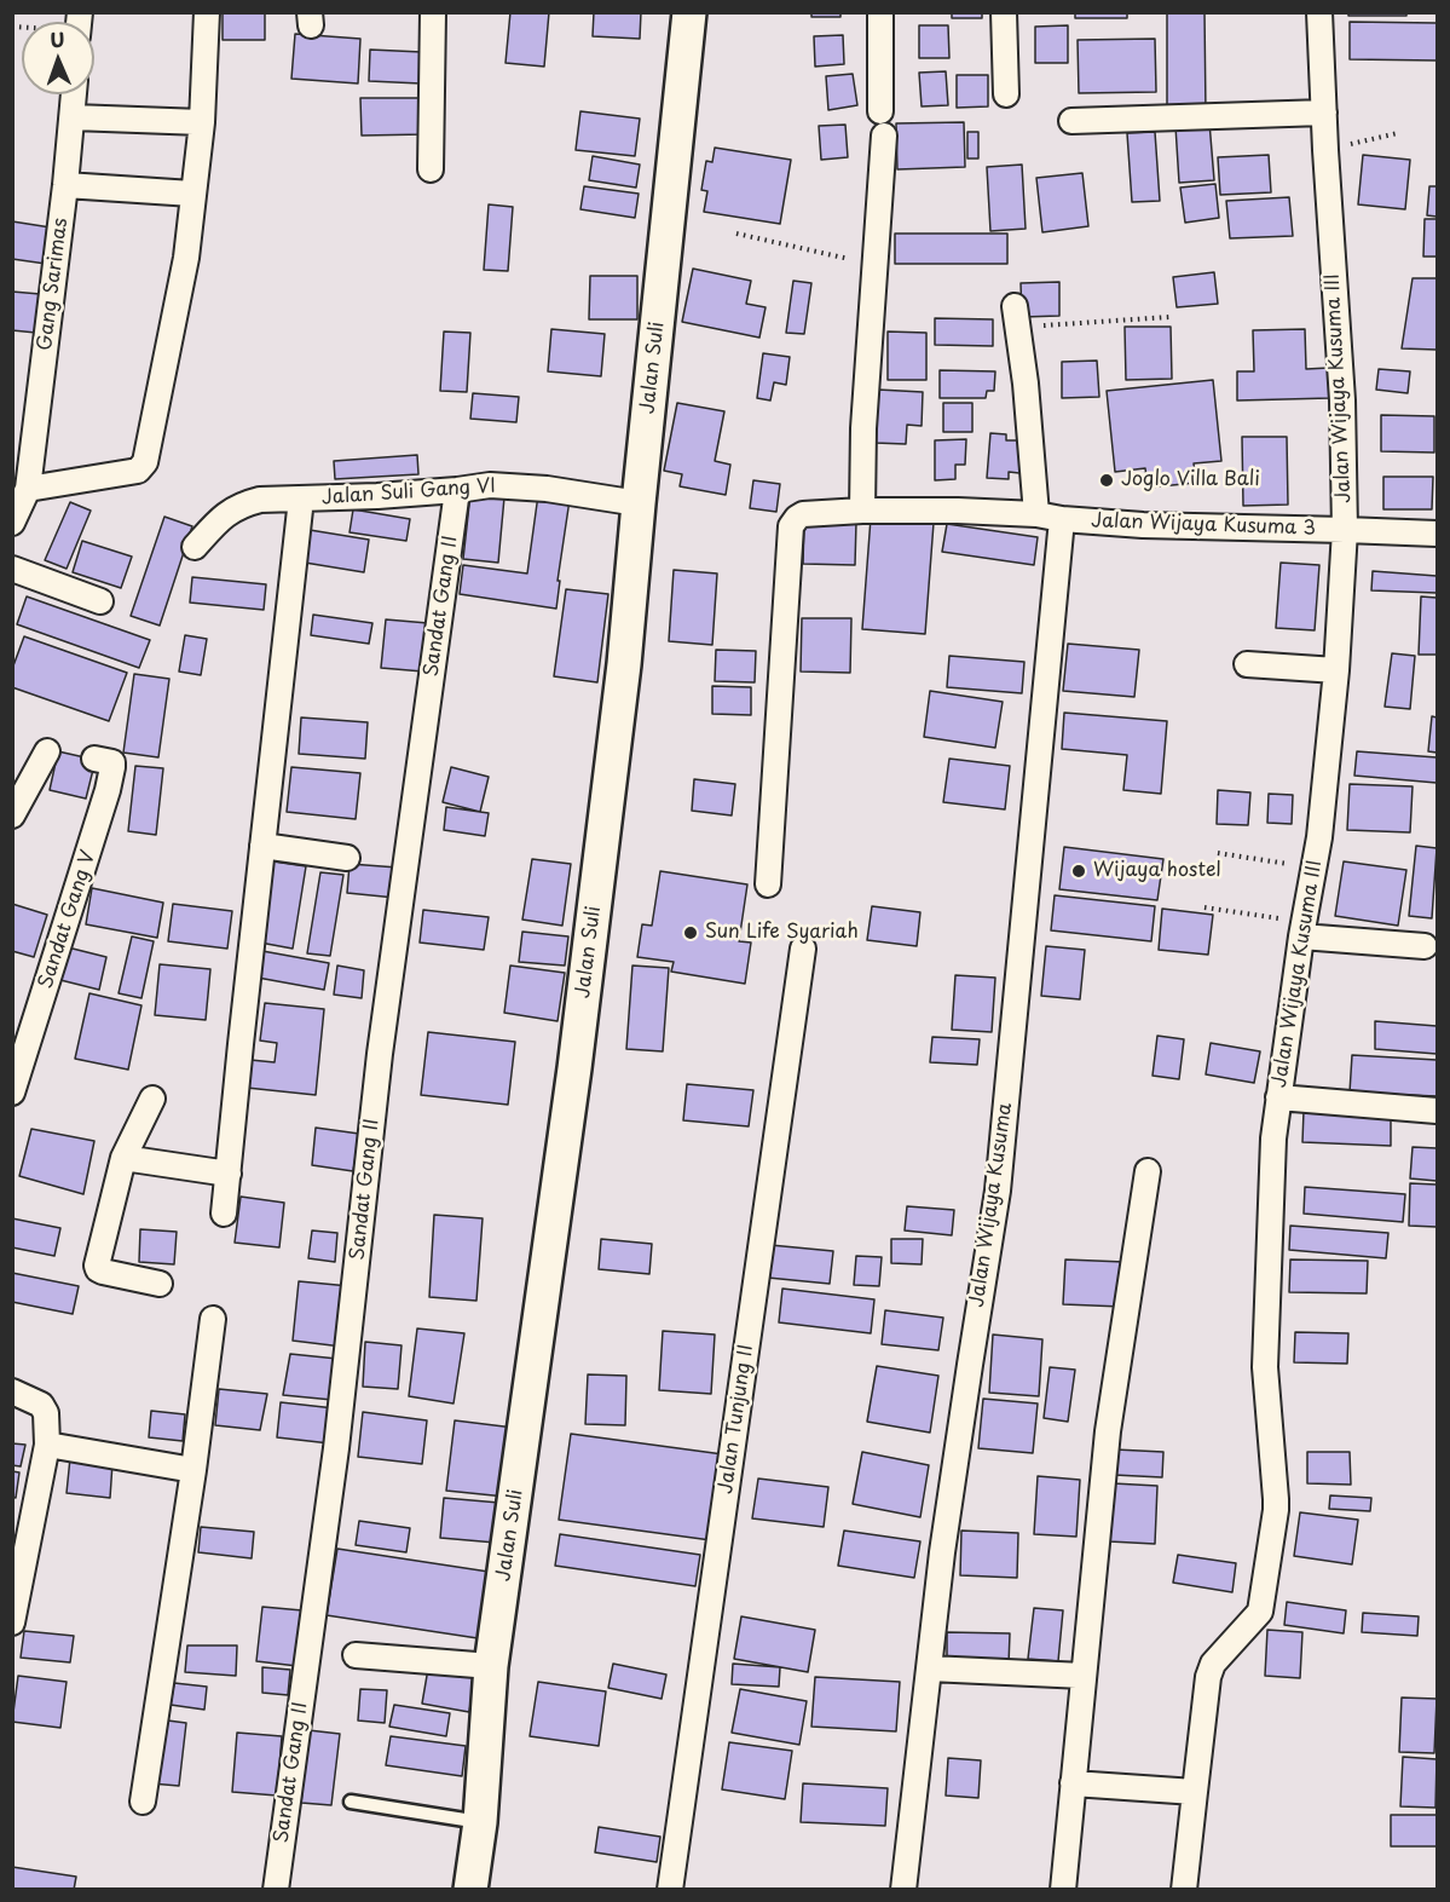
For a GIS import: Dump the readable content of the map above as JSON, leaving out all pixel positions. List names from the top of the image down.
{
  "streets": {
    "main road": ["Jalan Suli"],
    "street": [
      "Gang Sarimas",
      "Jalan Wijaya Kusuma III",
      "Jalan Suli Gang VI",
      "Jalan Wijaya Kusuma 3",
      "Sandat Gang II",
      "Sandat Gang V",
      "Jalan Wijaya Kusuma",
      "Jalan Tunjung II"
    ]
  },
  "crossings": [
    ["Jalan Suli", "Jalan Suli Gang VI"],
    ["Jalan Wijaya Kusuma III", "Jalan Wijaya Kusuma 3"],
    ["Jalan Suli Gang VI", "Sandat Gang II"],
    ["Jalan Wijaya Kusuma 3", "Jalan Wijaya Kusuma"]
  ],
  "places": ["Joglo Villa Bali", "Wijaya hostel", "Sun Life Syariah"],
  "north": "top"
}
